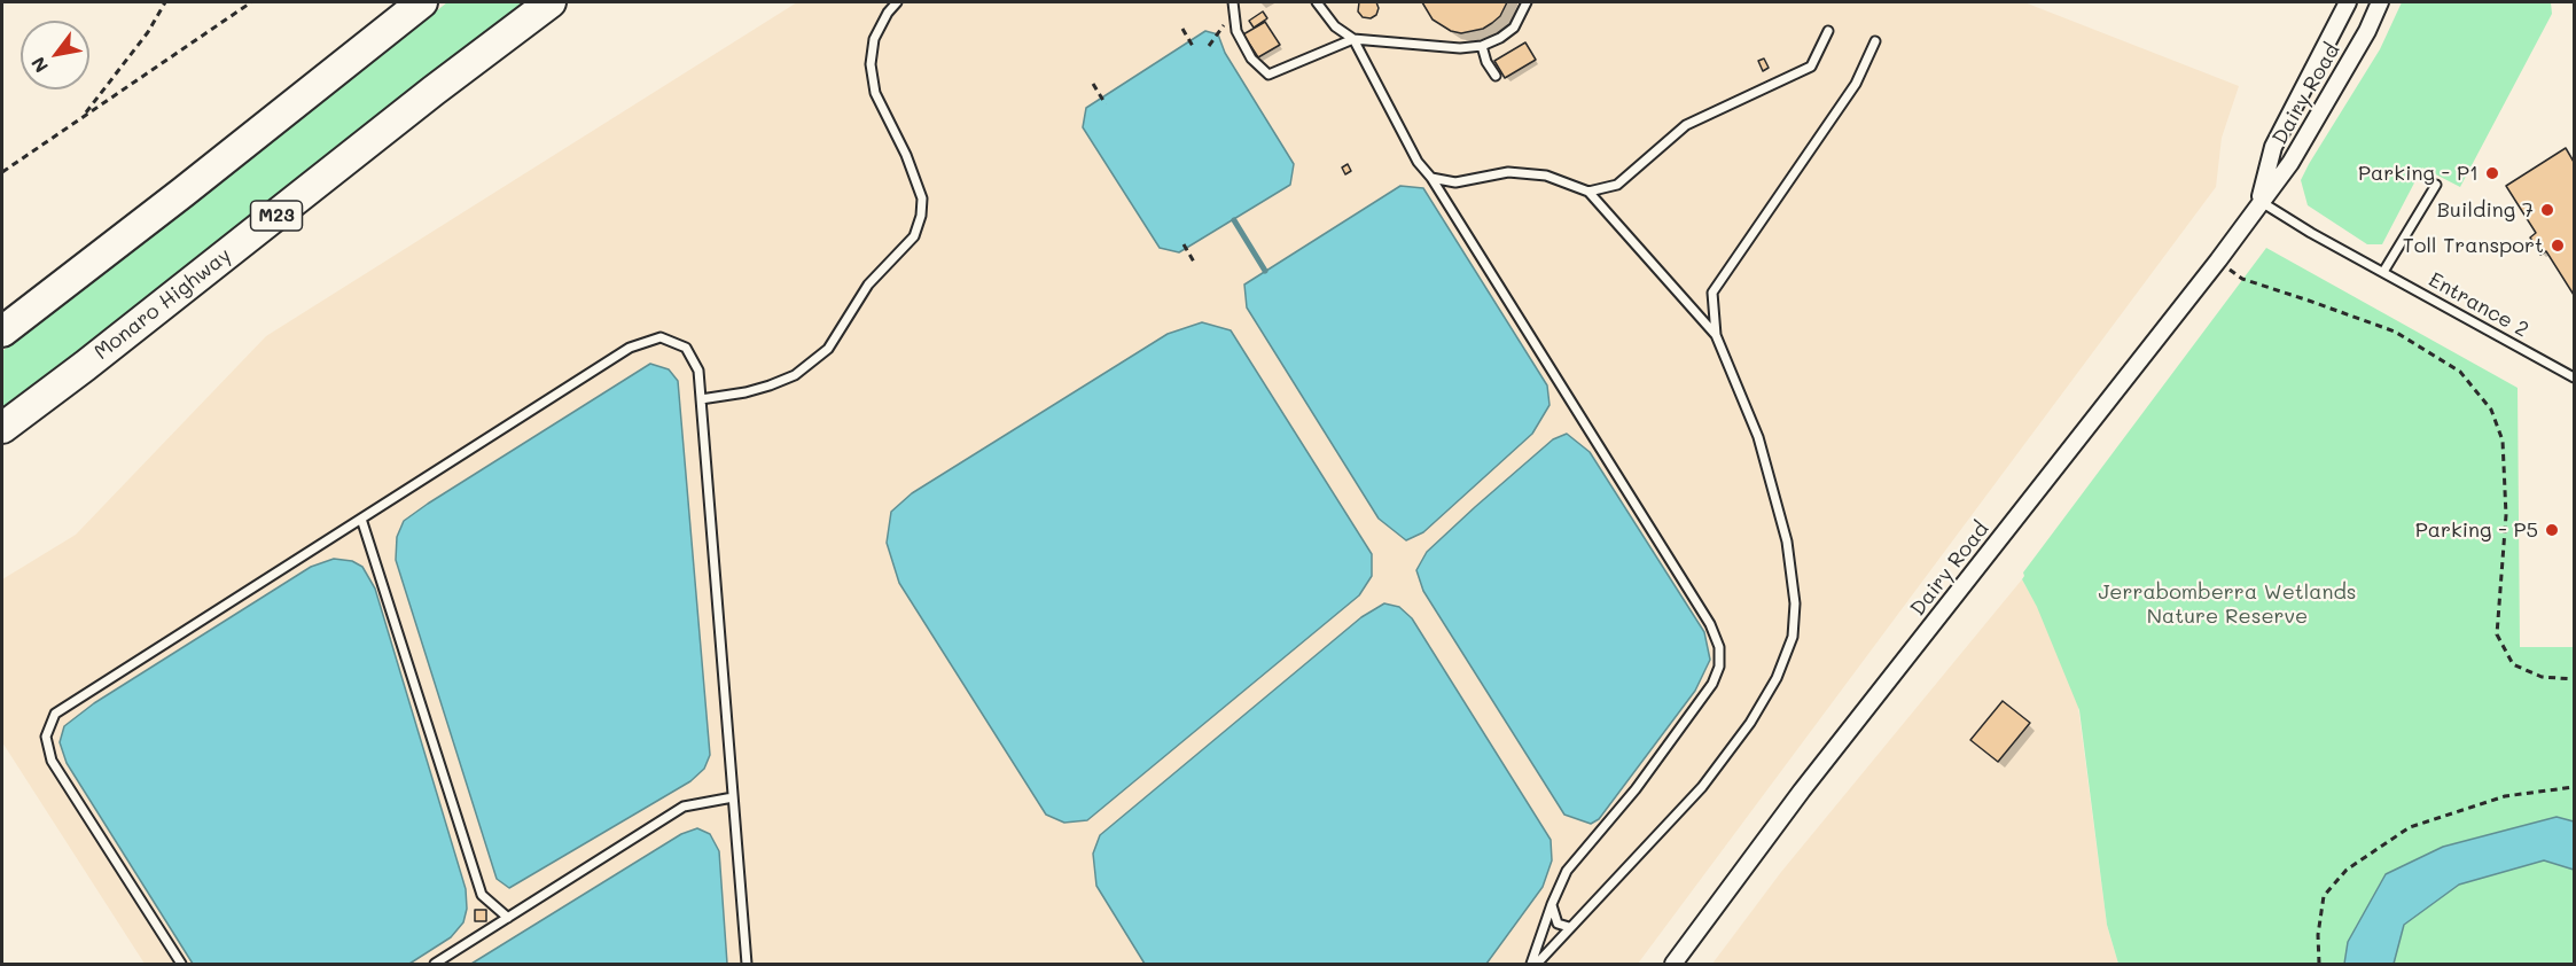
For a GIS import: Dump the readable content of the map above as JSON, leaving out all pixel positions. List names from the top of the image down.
{
  "streets": {
    "highway": ["M23", "Monaro Highway"],
    "street": ["Dairy Road"],
    "lane": ["Entrance 2"]
  },
  "crossings": [
    ["Dairy Road", "Entrance 2"]
  ],
  "parks": ["Jerrabomberra Wetlands Nature Reserve"],
  "places": [
    "Parking - P1",
    "Building 7",
    "Toll Transport",
    "Parking - P5"
  ],
  "north": "bottom left"
}
